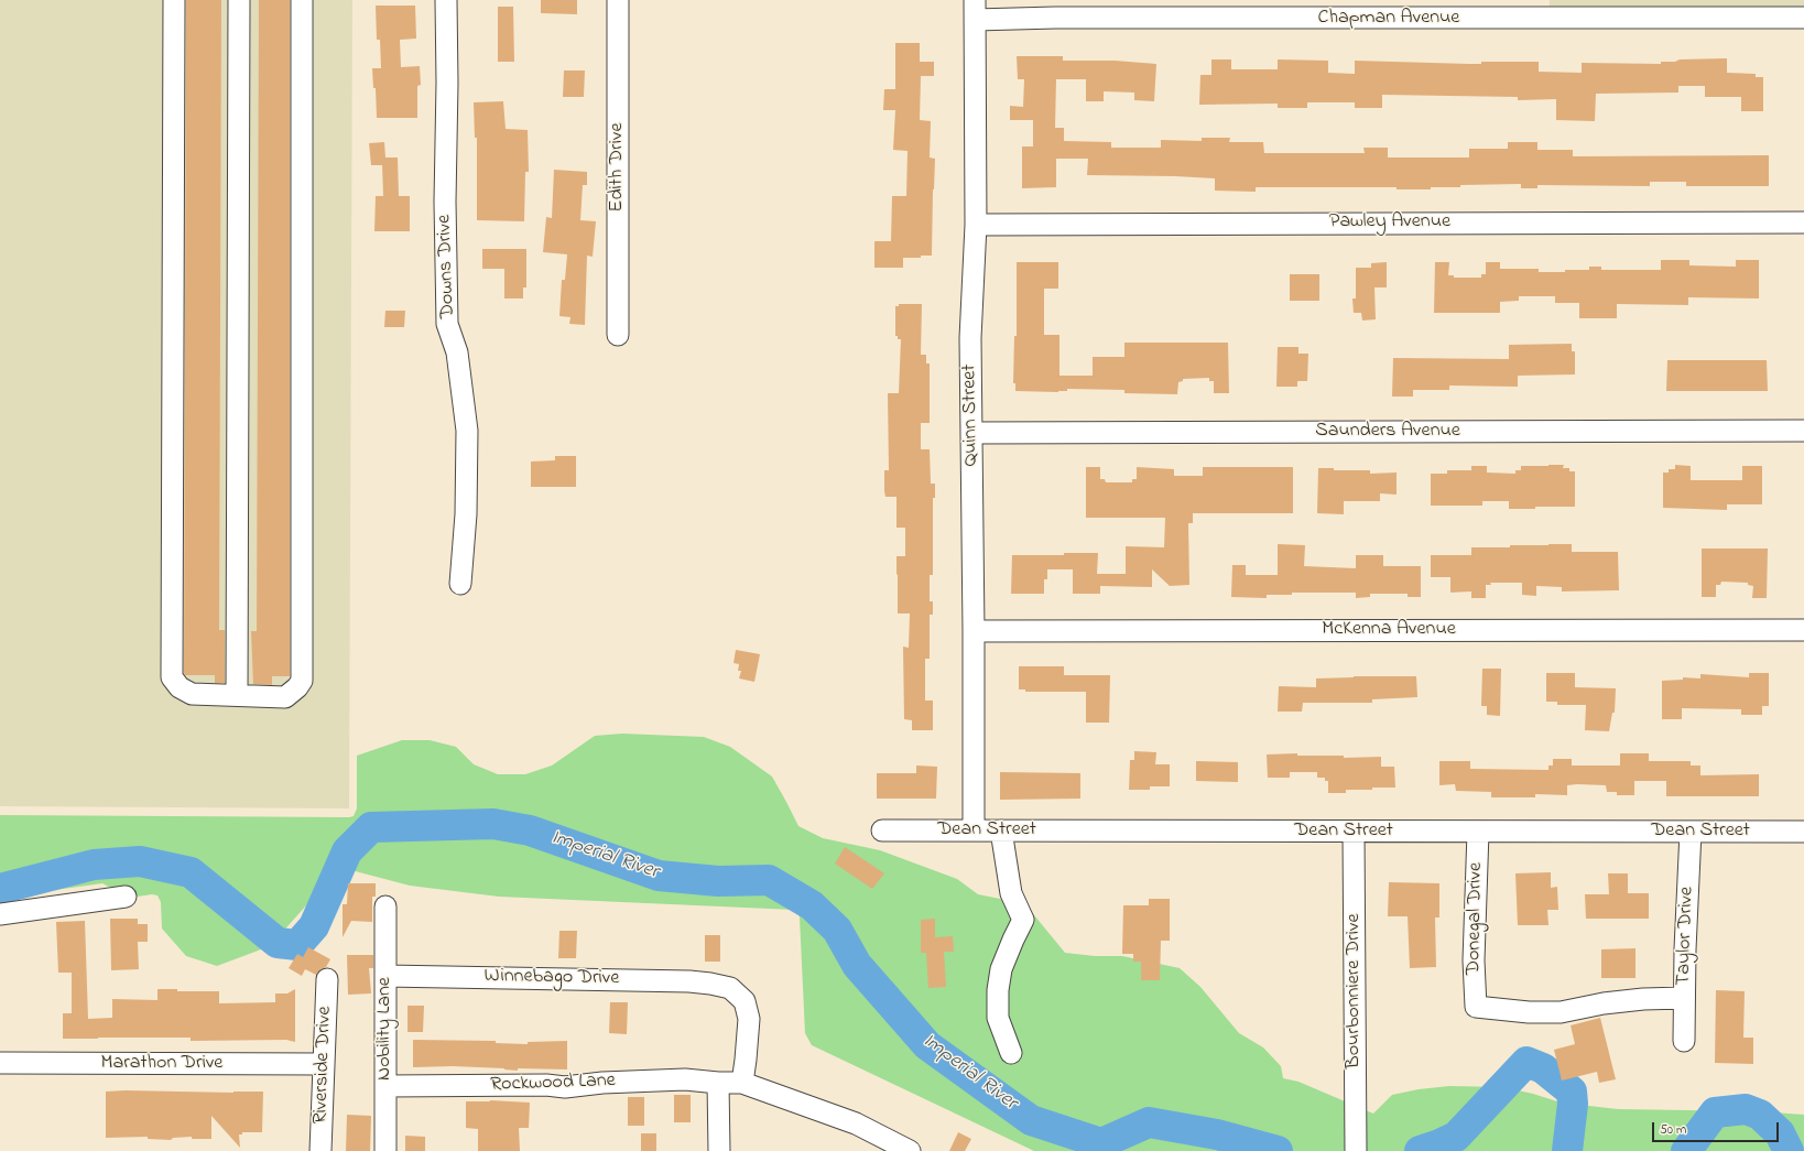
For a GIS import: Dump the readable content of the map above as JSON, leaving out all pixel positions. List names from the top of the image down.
{
  "streets": {
    "street": [
      "Chapman Avenue",
      "Edith Drive",
      "Pawley Avenue",
      "Downs Drive",
      "Quinn Street",
      "Saunders Avenue",
      "McKenna Avenue",
      "Dean Street",
      "Donegal Drive",
      "Taylor Drive",
      "Winnebago Drive",
      "Bourbonniere Drive",
      "Nobility Lane",
      "Marathon Drive",
      "Riverside Drive",
      "Rockwood Lane"
    ]
  },
  "crossings": [
    ["Chapman Avenue", "Quinn Street"],
    ["Pawley Avenue", "Quinn Street"],
    ["Quinn Street", "Saunders Avenue"],
    ["Quinn Street", "McKenna Avenue"],
    ["Quinn Street", "Dean Street"],
    ["Dean Street", "Donegal Drive"],
    ["Dean Street", "Taylor Drive"],
    ["Dean Street", "Bourbonniere Drive"],
    ["Donegal Drive", "Taylor Drive"],
    ["Winnebago Drive", "Nobility Lane"],
    ["Winnebago Drive", "Rockwood Lane"],
    ["Nobility Lane", "Rockwood Lane"],
    ["Marathon Drive", "Riverside Drive"]
  ],
  "water": ["Imperial River"],
  "scale_bar": "50 m"
}
